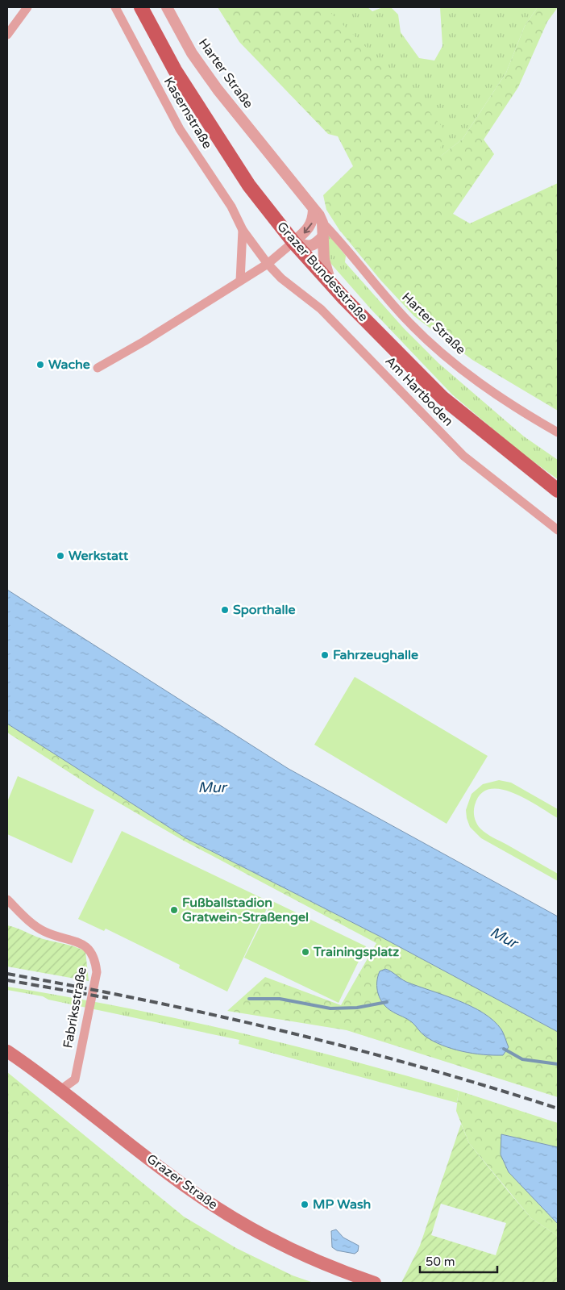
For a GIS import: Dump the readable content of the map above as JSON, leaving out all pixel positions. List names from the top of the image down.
{
  "streets": {
    "main road": ["Grazer Bundesstraße", "Grazer Straße"],
    "street": [
      "Harter Straße",
      "Kasernstraße",
      "Am Hartboden",
      "Fabriksstraße"
    ]
  },
  "crossings": [
    ["Kasernstraße", "Am Hartboden"],
    ["Fabriksstraße", "Grazer Straße"]
  ],
  "water": ["Mur"],
  "places": [
    "Wache",
    "Werkstatt",
    "Sporthalle",
    "Fahrzeughalle",
    "Fußballstadion Gratwein-Straßengel",
    "Trainingsplatz",
    "MP Wash"
  ],
  "scale_bar": "50 m"
}
